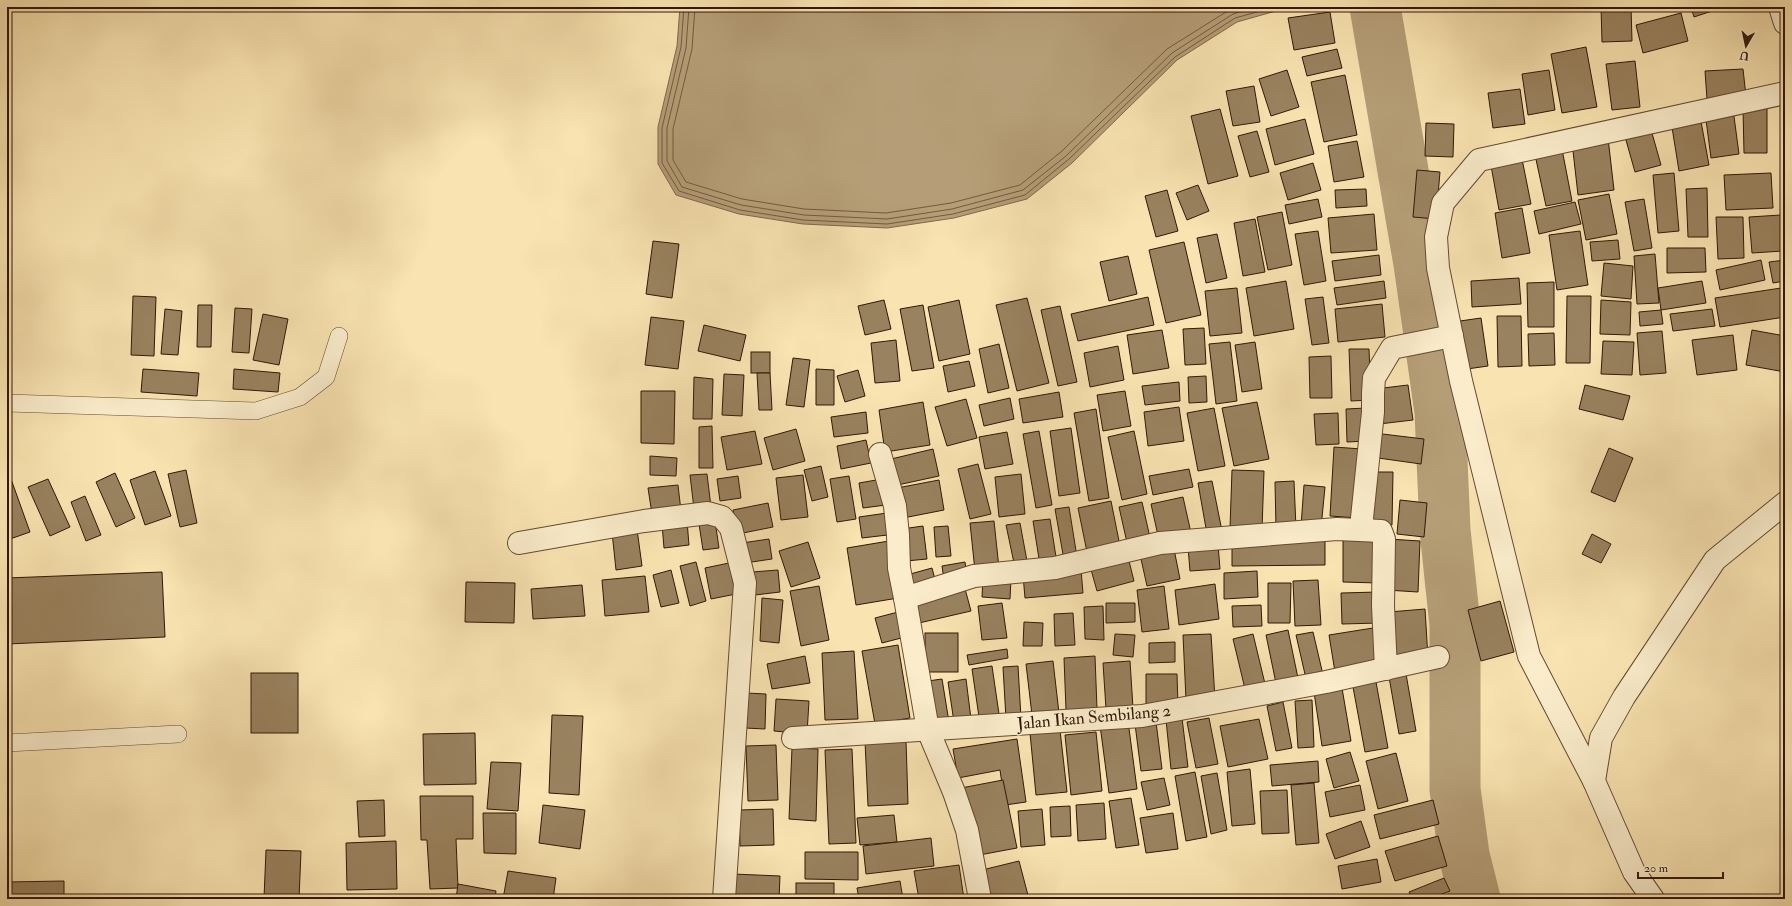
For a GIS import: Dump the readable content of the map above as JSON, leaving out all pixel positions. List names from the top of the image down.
{
  "streets": {
    "street": ["Jalan Ikan Sembilang 2"]
  },
  "scale_bar": "20 m",
  "north": "bottom"
}
